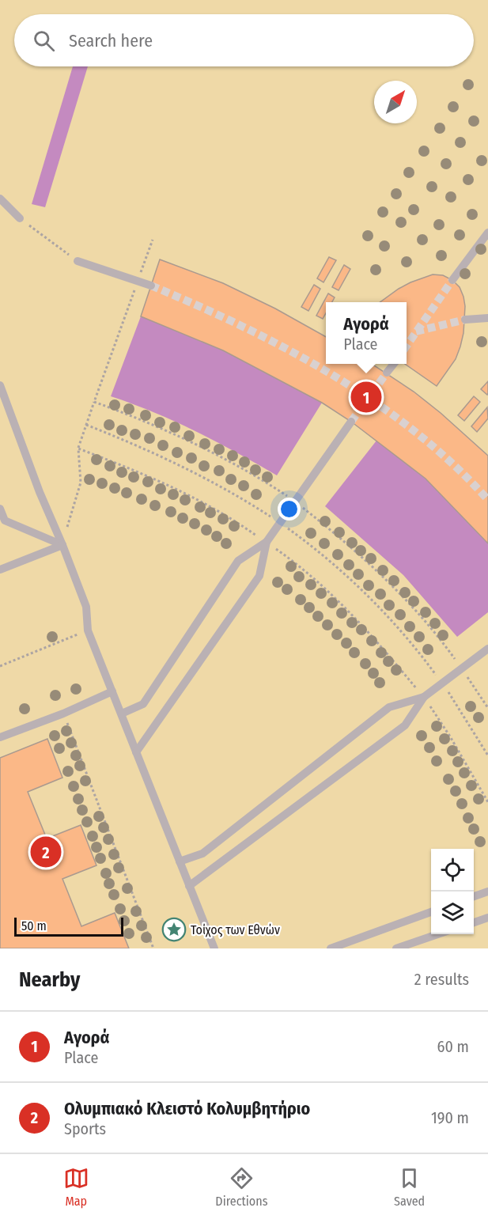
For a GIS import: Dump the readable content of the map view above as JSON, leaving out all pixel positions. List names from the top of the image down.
{
  "places": {
    "place": ["Τοίχος των Εθνών"]
  },
  "scale_bar": "50 m",
  "north": "top right",
  "page": {
    "search": "Search here",
    "popup": ["Αγορά", "Place"],
    "pins": ["1", "2"],
    "scale": "50 m",
    "heading": ["Nearby", "2 results"],
    "list": [
      {
        "mark": "1",
        "name": "Αγορά",
        "note": "Place",
        "value": "60 m"
      },
      {
        "mark": "2",
        "name": "Ολυμπιακό Κλειστό Κολυμβητήριο",
        "note": "Sports",
        "value": "190 m"
      }
    ],
    "nav": ["Map", "Directions", "Saved"]
  }
}
